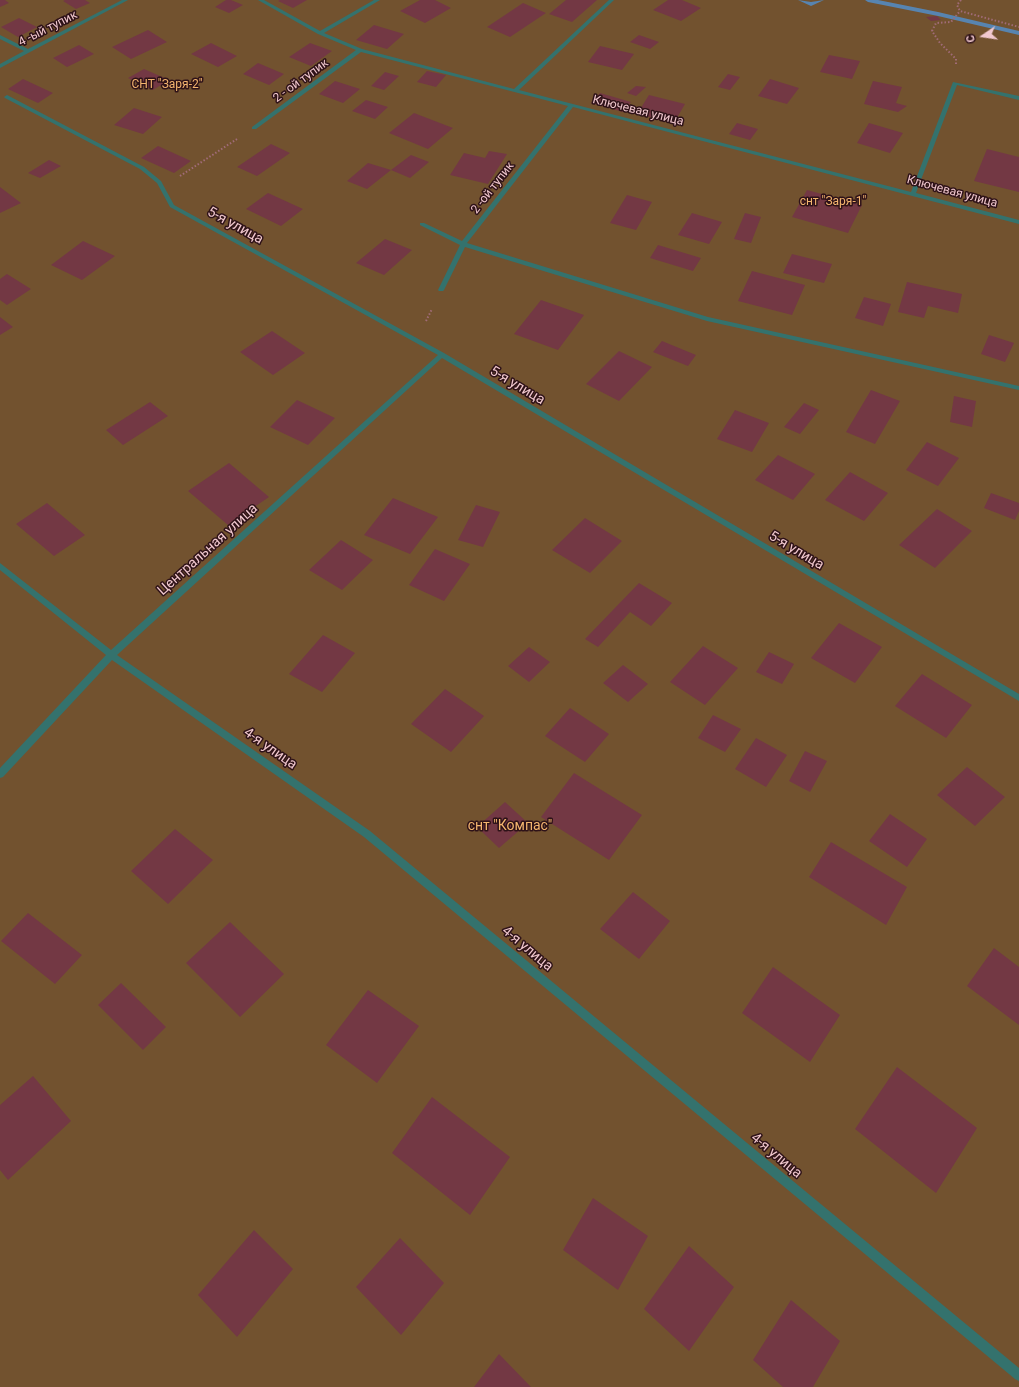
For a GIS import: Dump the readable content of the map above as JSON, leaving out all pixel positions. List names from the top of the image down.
{
  "streets": {
    "street": [
      "4 -ый тупик",
      "2 - ой тупик",
      "Ключевая улица",
      "2 -ой тупик",
      "5-я улица",
      "Центральная улица",
      "4-я улица"
    ]
  },
  "crossings": [
    ["2 - ой тупик", "Ключевая улица"],
    ["Ключевая улица", "2 -ой тупик"],
    ["5-я улица", "Центральная улица"],
    ["Центральная улица", "4-я улица"]
  ],
  "parks": ["СНТ \"Заря-2\"", "снт \"Заря-1\"", "снт \"Компас\""],
  "north": "left"
}
